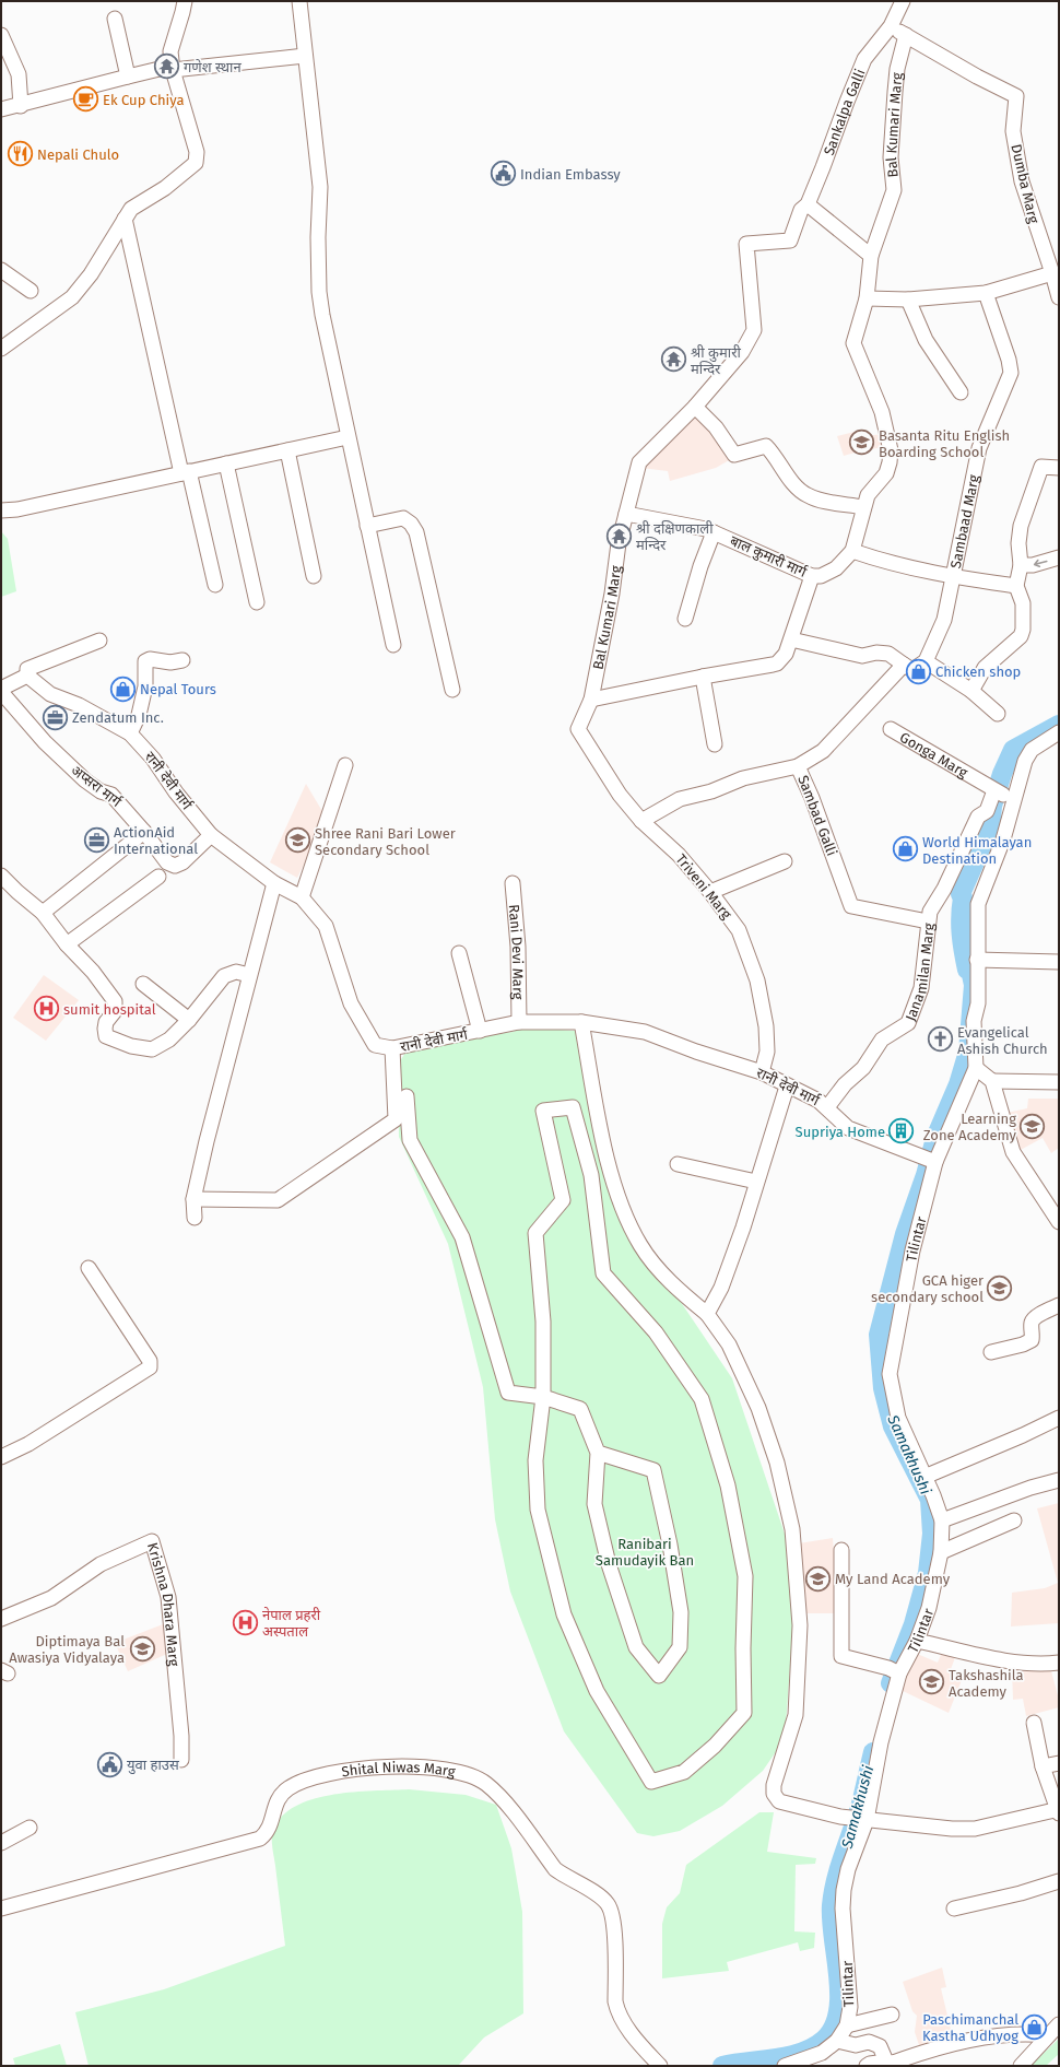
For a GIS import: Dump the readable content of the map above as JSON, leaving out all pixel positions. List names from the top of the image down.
{
  "streets": {
    "street": [
      "Sankalpa Galli",
      "Bal Kumari Marg",
      "Dumba Marg",
      "Sambaad Marg",
      "बाल कुमारी मार्ग",
      "Gonga Marg",
      "रानी देवी मार्ग",
      "अप्सरा मार्ग",
      "Sambad Galli",
      "Triveni Marg",
      "Rani Devi Marg",
      "Janamilan Marg",
      "Tilintar",
      "Krishna Dhara Marg",
      "Shital Niwas Marg"
    ]
  },
  "crossings": [
    ["Sankalpa Galli", "Bal Kumari Marg"],
    ["Bal Kumari Marg", "Dumba Marg"],
    ["Bal Kumari Marg", "बाल कुमारी मार्ग"],
    ["Bal Kumari Marg", "Triveni Marg"],
    ["Gonga Marg", "Janamilan Marg"],
    ["रानी देवी मार्ग", "अप्सरा मार्ग"],
    ["रानी देवी मार्ग", "Triveni Marg"],
    ["रानी देवी मार्ग", "Rani Devi Marg"],
    ["रानी देवी मार्ग", "Janamilan Marg"],
    ["रानी देवी मार्ग", "Tilintar"],
    ["Sambad Galli", "Janamilan Marg"]
  ],
  "water": ["Samakhushi"],
  "parks": ["Ranibari Samudayik Ban"],
  "places": {
    "temple": ["गणेश स्थान", "श्री कुमारी मन्दिर", "श्री दक्षिणकाली मन्दिर"],
    "cafe": ["Ek Cup Chiya"],
    "restaurant": ["Nepali Chulo"],
    "public building": ["Indian Embassy", "युवा हाउस"],
    "school or university": [
      "Basanta Ritu English Boarding School",
      "Shree Rani Bari Lower Secondary School",
      "Learning Zone Academy",
      "GCA higer secondary school",
      "My Land Academy",
      "Diptimaya Bal Awasiya Vidyalaya",
      "Takshashila Academy"
    ],
    "shop": [
      "Chicken shop",
      "Nepal Tours",
      "World Himalayan Destination",
      "Paschimanchal Kastha Udhyog"
    ],
    "office": ["Zendatum Inc.", "ActionAid International"],
    "hospital": ["sumit hospital", "नेपाल प्रहरी अस्पताल"],
    "church": ["Evangelical Ashish Church"],
    "building": ["Supriya Home"]
  }
}
